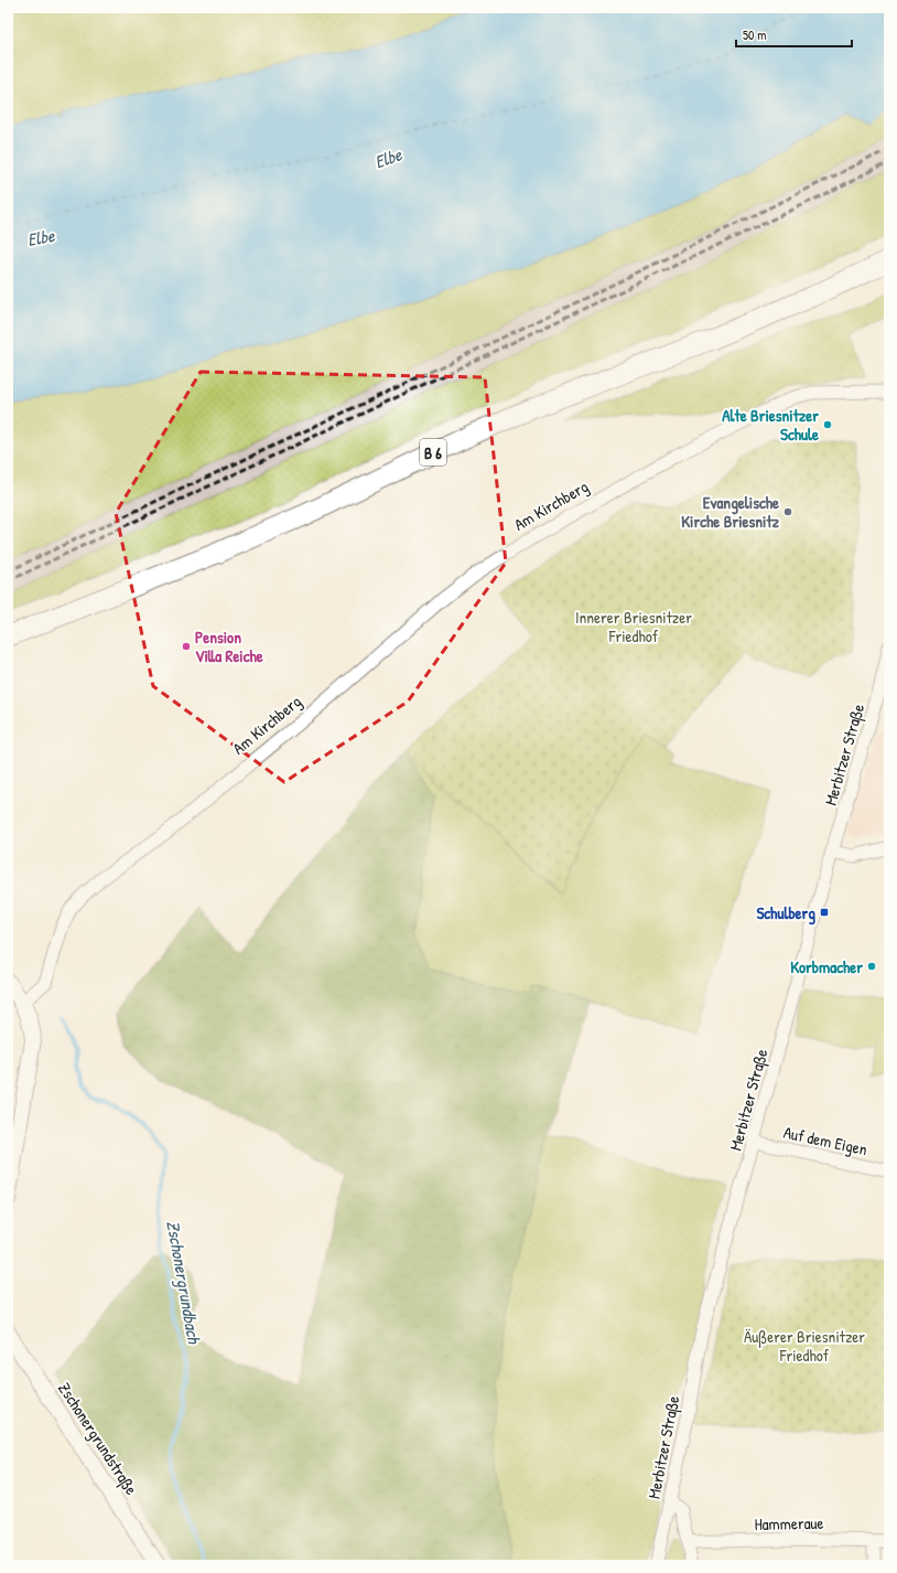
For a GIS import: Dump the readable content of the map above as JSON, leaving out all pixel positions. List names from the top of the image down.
{
  "streets": {
    "main road": ["B 6"],
    "street": [
      "Am Kirchberg",
      "Merbitzer Straße",
      "Auf dem Eigen",
      "Zschonergrundstraße",
      "Hammeraue"
    ]
  },
  "crossings": [
    ["Merbitzer Straße", "Auf dem Eigen"]
  ],
  "water": ["Elbe", "Zschonergrundbach"],
  "parks": ["Innerer Briesnitzer Friedhof", "Äußerer Briesnitzer Friedhof"],
  "places": {
    "other": [
      "Alte Briesnitzer Schule",
      "Evangelische Kirche Briesnitz",
      "Pension Villa Reiche",
      "Korbmacher"
    ],
    "transit": ["Schulberg"]
  },
  "scale_bar": "50 m"
}
